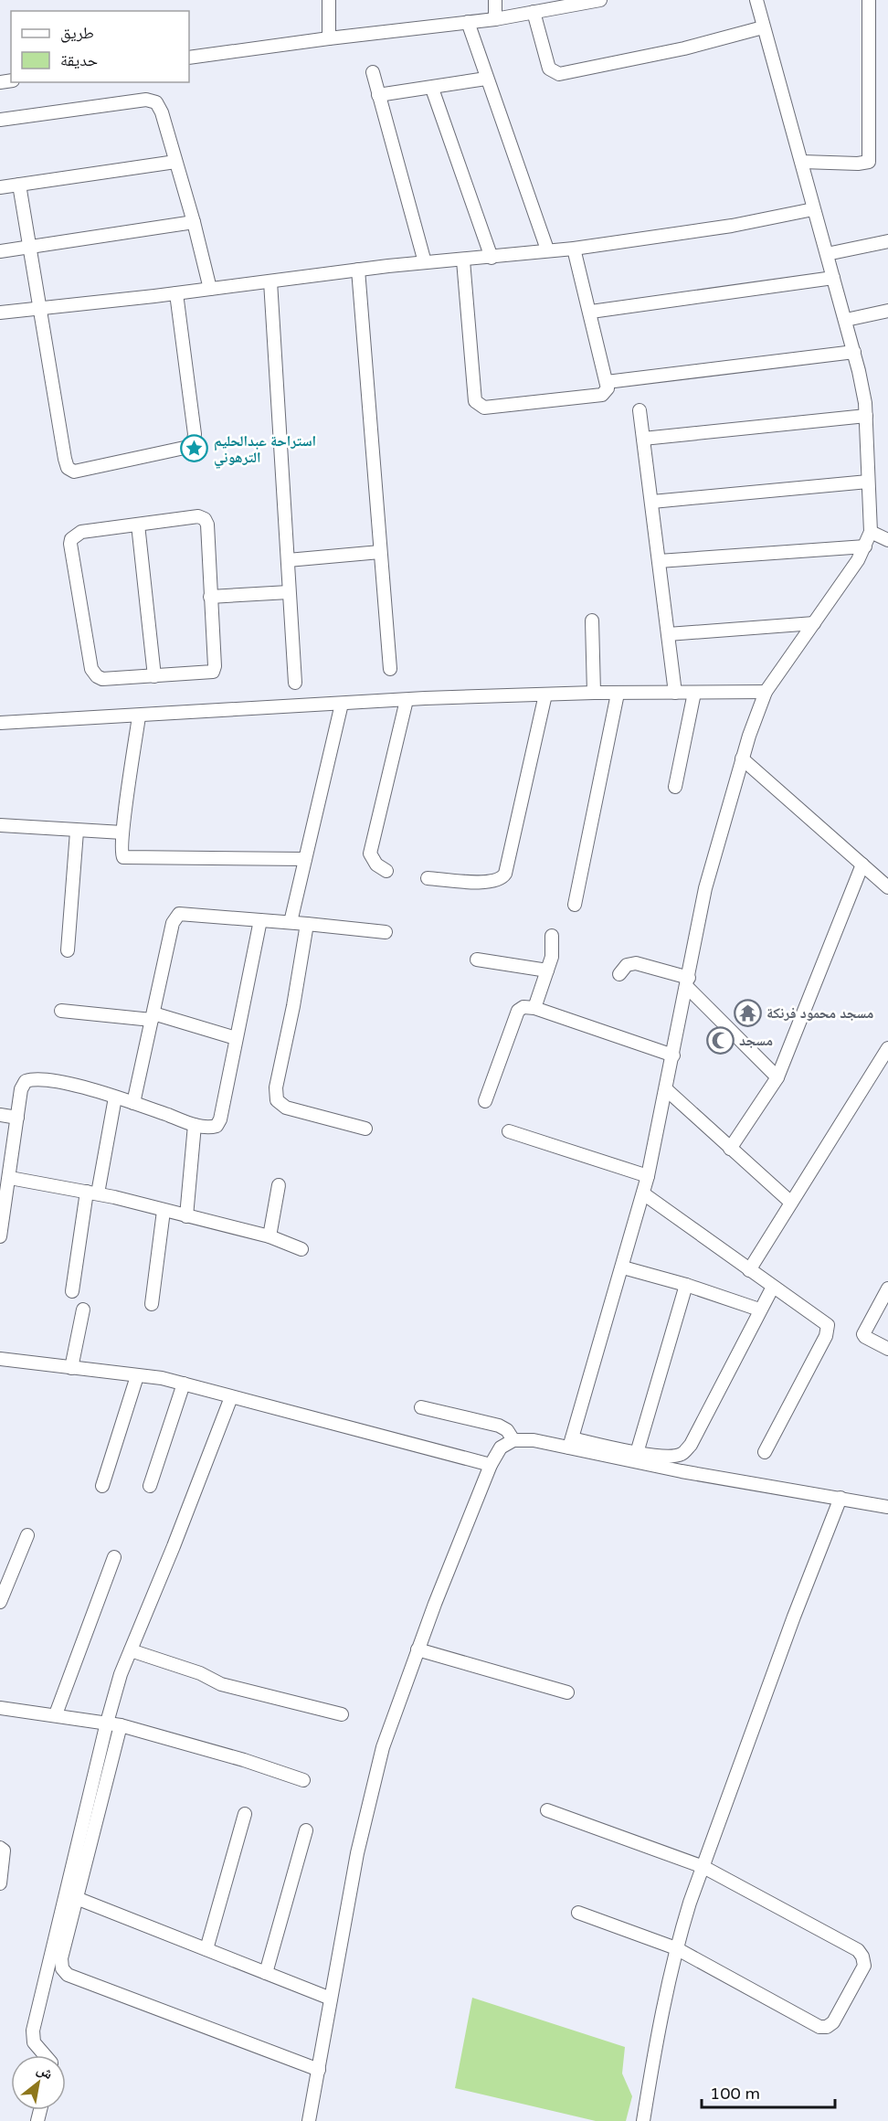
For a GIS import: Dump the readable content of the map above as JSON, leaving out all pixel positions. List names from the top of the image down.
{
  "places": {
    "place": ["استراحة عبدالحليم الترهوني"],
    "temple": ["مسجد محمود فرنكة"],
    "mosque": ["مسجد"]
  },
  "legend": ["طريق", "حديقة"],
  "scale_bar": "100 m",
  "north": "top right"
}
